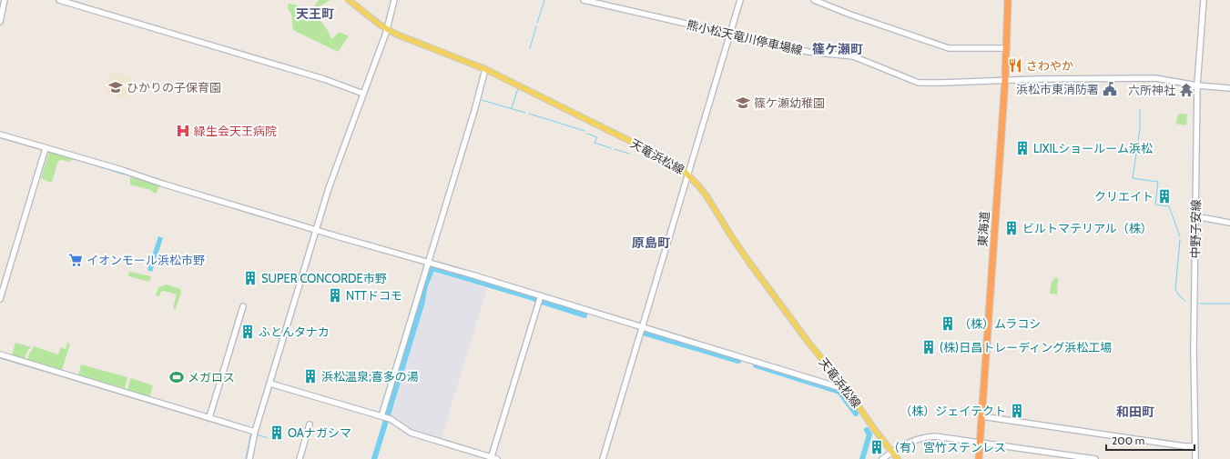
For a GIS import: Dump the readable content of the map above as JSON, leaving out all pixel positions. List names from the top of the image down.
{
  "streets": {
    "highway": ["東海道"],
    "main road": ["天竜浜松線"],
    "street": ["熊小松天竜川停車場線", "中野子安線"]
  },
  "crossings": [
    ["熊小松天竜川停車場線", "東海道"],
    ["熊小松天竜川停車場線", "中野子安線"]
  ],
  "districts": [
    "天王町",
    "篠ケ瀬町",
    "原島町",
    "和田町"
  ],
  "places": {
    "restaurant": ["さわやか"],
    "school or university": ["ひかりの子保育園", "篠ケ瀬幼稚園"],
    "public building": ["浜松市東消防署"],
    "temple": ["六所神社"],
    "hospital": ["緑生会天王病院"],
    "building": [
      "LIXILショールーム浜松",
      "クリエイト",
      "ビルトマテリアル（株）",
      "SUPER CONCORDE市野",
      "NTTドコモ",
      "（株）ムラコシ",
      "ふとんタナカ",
      "(株)日昌トレーディング浜松工場",
      "浜松温泉;喜多の湯",
      "（株）ジェイテクト",
      "OAナガシマ",
      "（有）宮竹ステンレス"
    ],
    "supermarket": ["イオンモール浜松市野"],
    "sports": ["メガロス"]
  },
  "scale_bar": "200 m"
}
